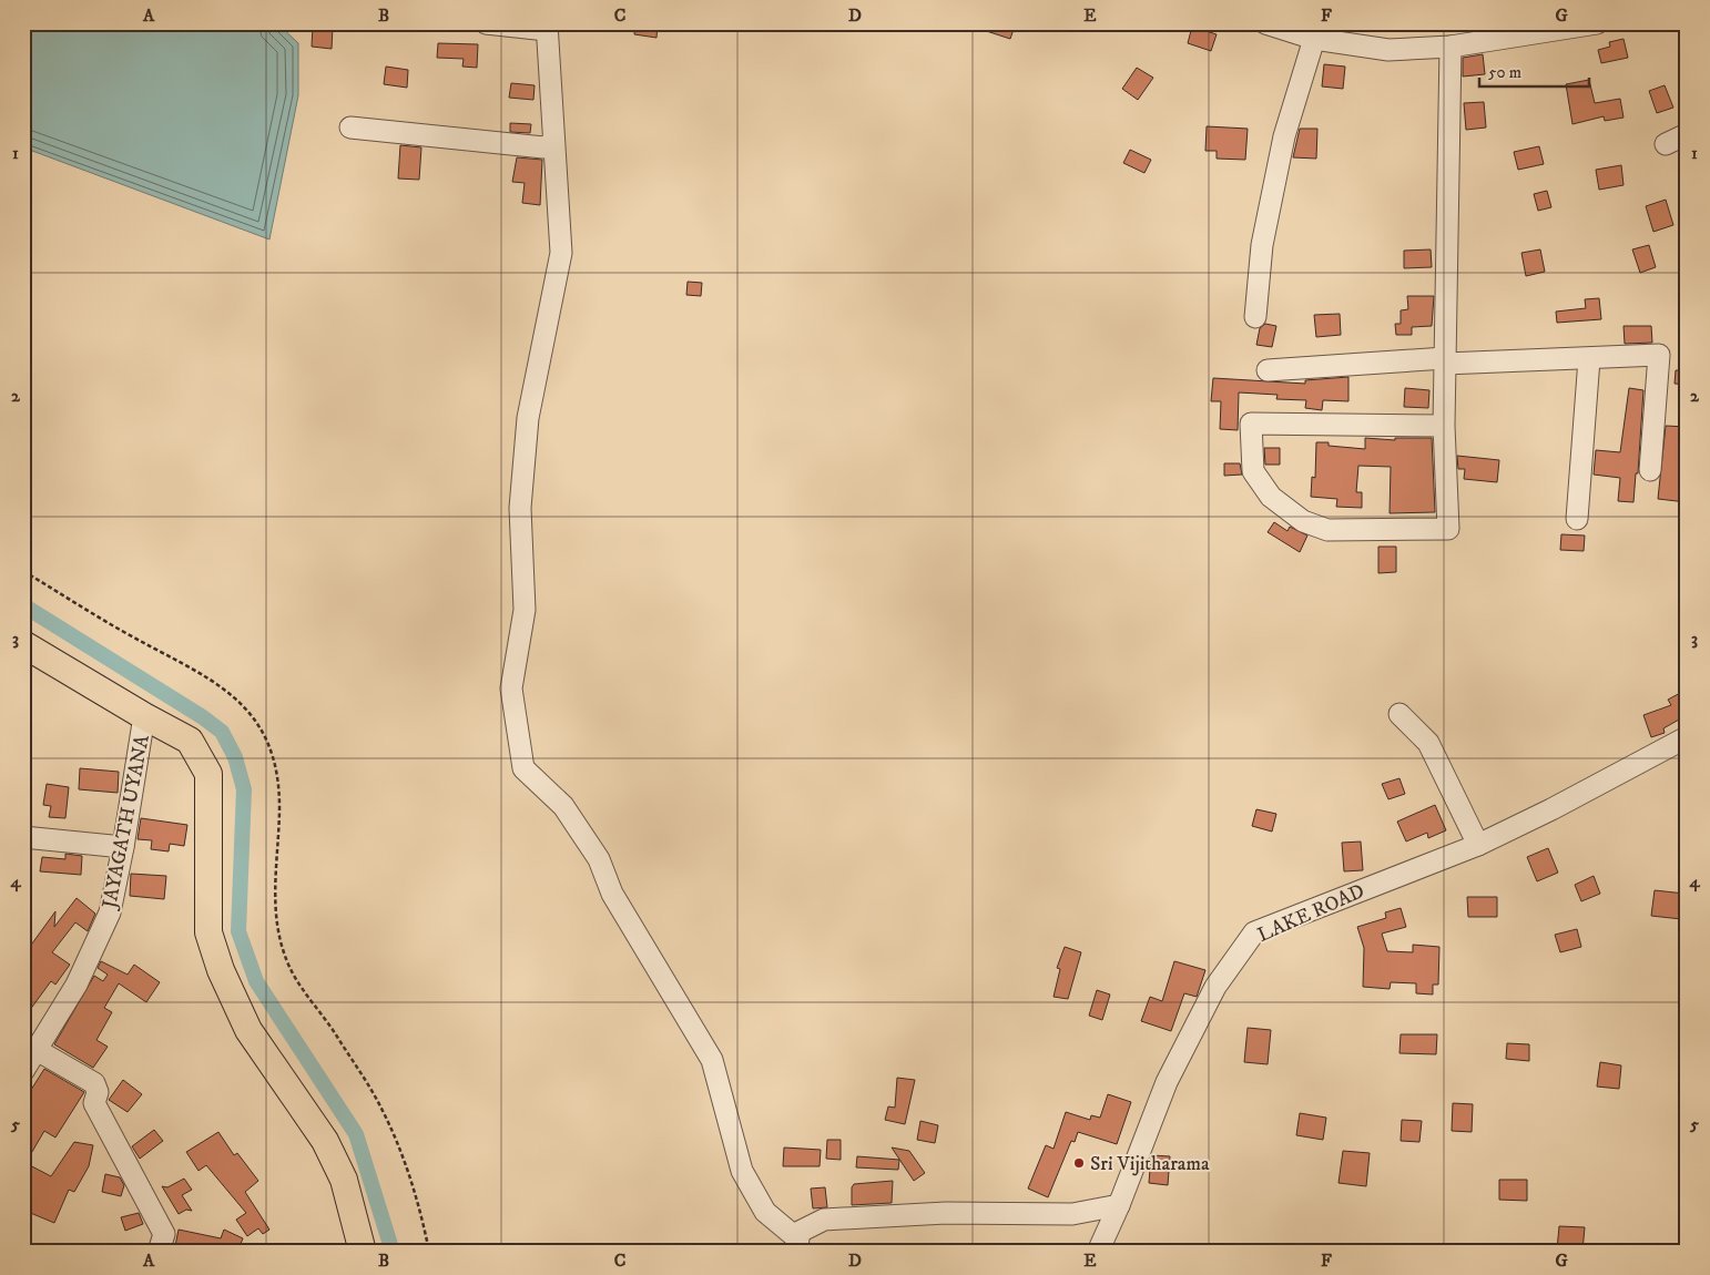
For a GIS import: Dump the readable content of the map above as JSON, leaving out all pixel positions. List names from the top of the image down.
{
  "streets": {
    "street": ["JAYAGATH UYANA", "LAKE ROAD"]
  },
  "places": ["Sri Vijitharama"],
  "scale_bar": "50 m",
  "grid": {
    "columns": [
      "A",
      "B",
      "C",
      "D",
      "E",
      "F",
      "G"
    ],
    "rows": [
      "1",
      "2",
      "3",
      "4",
      "5"
    ]
  }
}
